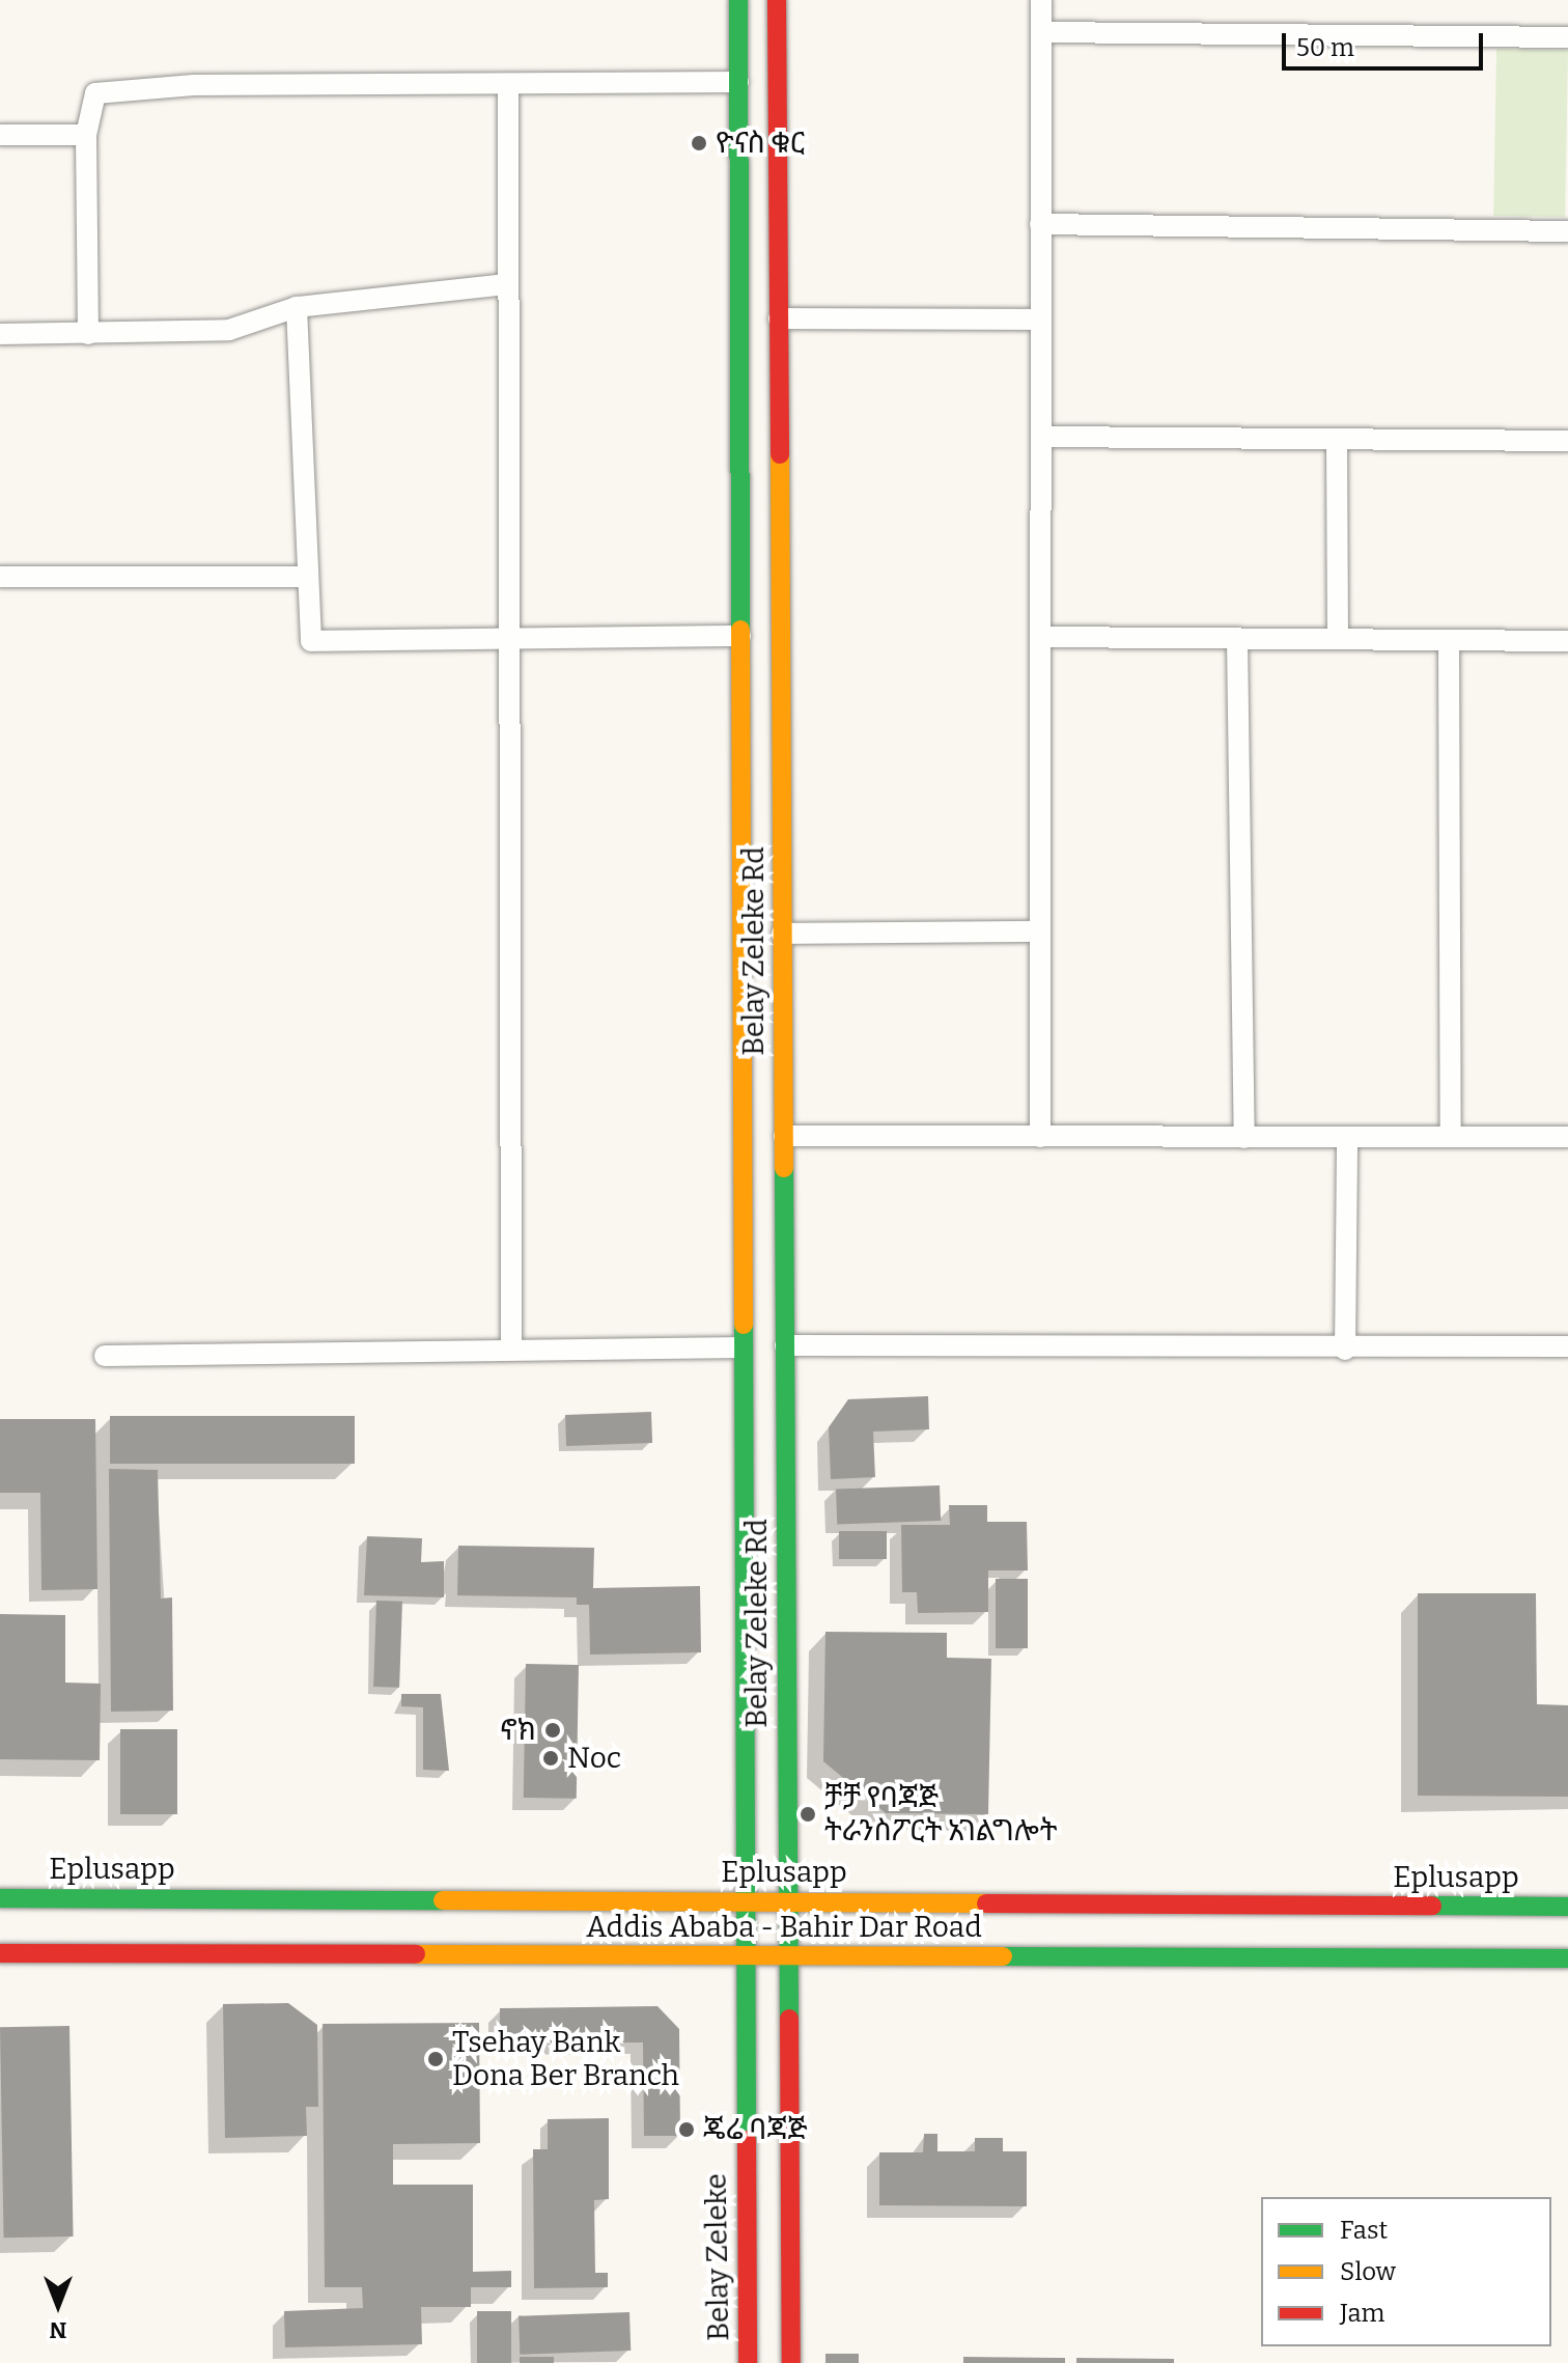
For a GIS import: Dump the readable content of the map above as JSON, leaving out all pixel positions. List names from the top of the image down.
{
  "streets": {
    "main road": [
      "Belay Zeleke Rd",
      "Eplusapp",
      "Addis Ababa - Bahir Dar Road",
      "Belay Zeleke"
    ]
  },
  "crossings": [
    ["Belay Zeleke Rd", "Eplusapp"],
    ["Belay Zeleke Rd", "Belay Zeleke"],
    ["Eplusapp", "Belay Zeleke"],
    ["Addis Ababa - Bahir Dar Road", "Belay Zeleke"]
  ],
  "places": [
    "ዮናስ ቁር",
    "ኖክ",
    "Noc",
    "ቻቻ የባጃጅ ትራንስፖርት አገልግሎት",
    "Tsehay Bank Dona Ber Branch",
    "ጄሬ ባጃጅ"
  ],
  "legend": ["Fast", "Slow", "Jam"],
  "scale_bar": "50 m",
  "north": "bottom"
}
